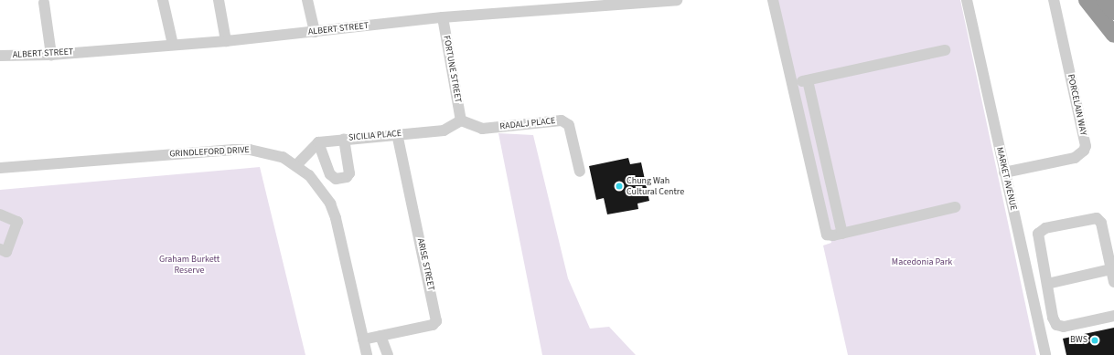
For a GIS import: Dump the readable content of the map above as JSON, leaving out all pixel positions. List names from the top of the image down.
{
  "streets": {
    "street": [
      "ALBERT STREET",
      "FORTUNE STREET",
      "PORCELAIN WAY",
      "RADALJ PLACE",
      "SICILIA PLACE",
      "GRINDLEFORD DRIVE",
      "MARKET AVENUE",
      "ARISE STREET"
    ]
  },
  "crossings": [
    ["ALBERT STREET", "FORTUNE STREET"],
    ["FORTUNE STREET", "RADALJ PLACE"],
    ["FORTUNE STREET", "SICILIA PLACE"],
    ["PORCELAIN WAY", "MARKET AVENUE"],
    ["RADALJ PLACE", "SICILIA PLACE"],
    ["SICILIA PLACE", "ARISE STREET"],
    ["GRINDLEFORD DRIVE", "ARISE STREET"]
  ],
  "parks": ["Graham Burkett Reserve", "Macedonia Park"],
  "places": ["Chung Wah Cultural Centre", "BWS"]
}
